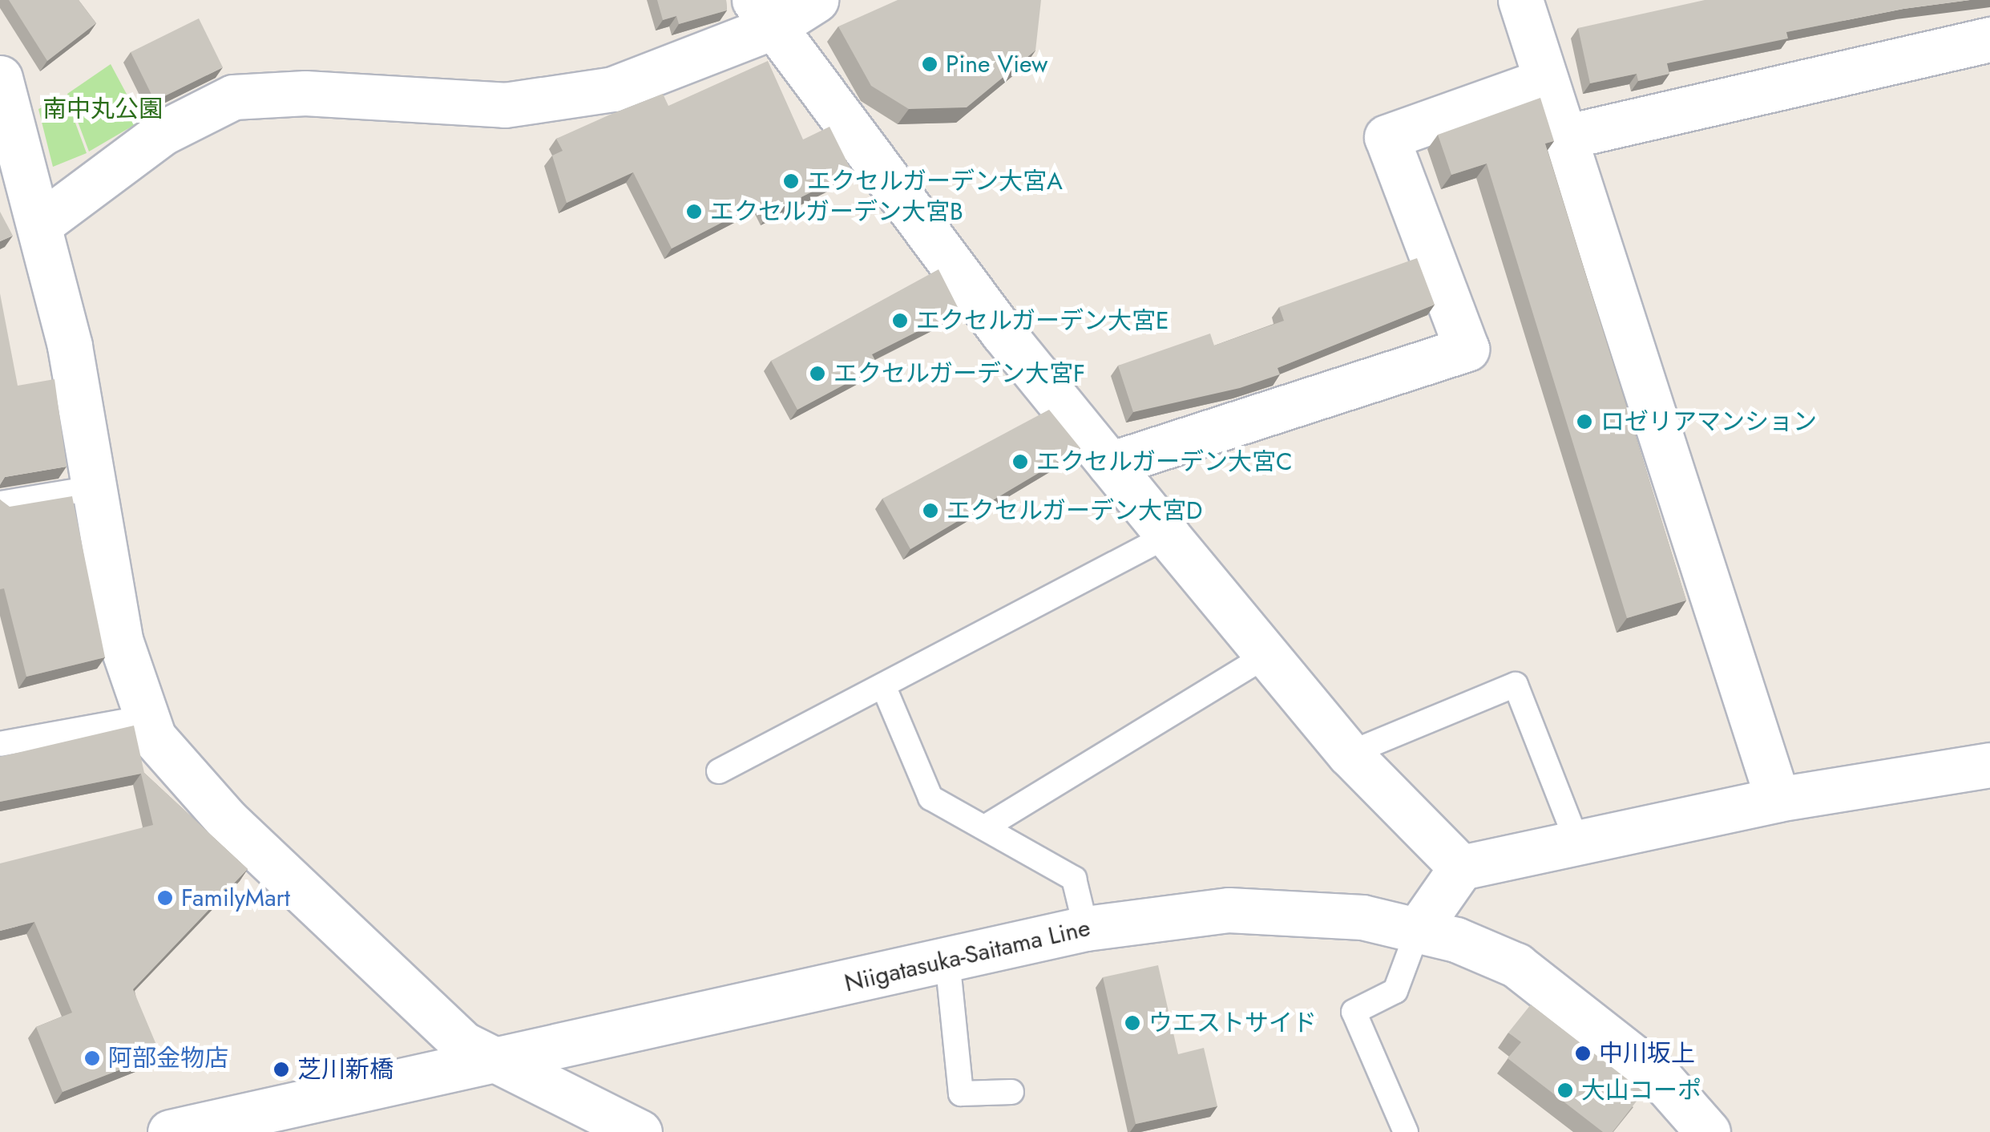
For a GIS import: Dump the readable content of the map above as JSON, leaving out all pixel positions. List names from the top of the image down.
{
  "streets": {
    "street": ["Niigatasuka-Saitama Line"]
  },
  "parks": ["南中丸公園"],
  "places": [
    "Pine View",
    "エクセルガーデン大宮A",
    "エクセルガーデン大宮B",
    "エクセルガーデン大宮E",
    "エクセルガーデン大宮F",
    "ロゼリアマンション",
    "エクセルガーデン大宮C",
    "エクセルガーデン大宮D",
    "FamilyMart",
    "ウエストサイド",
    "中川坂上",
    "阿部金物店",
    "芝川新橋",
    "大山コーポ"
  ]
}
